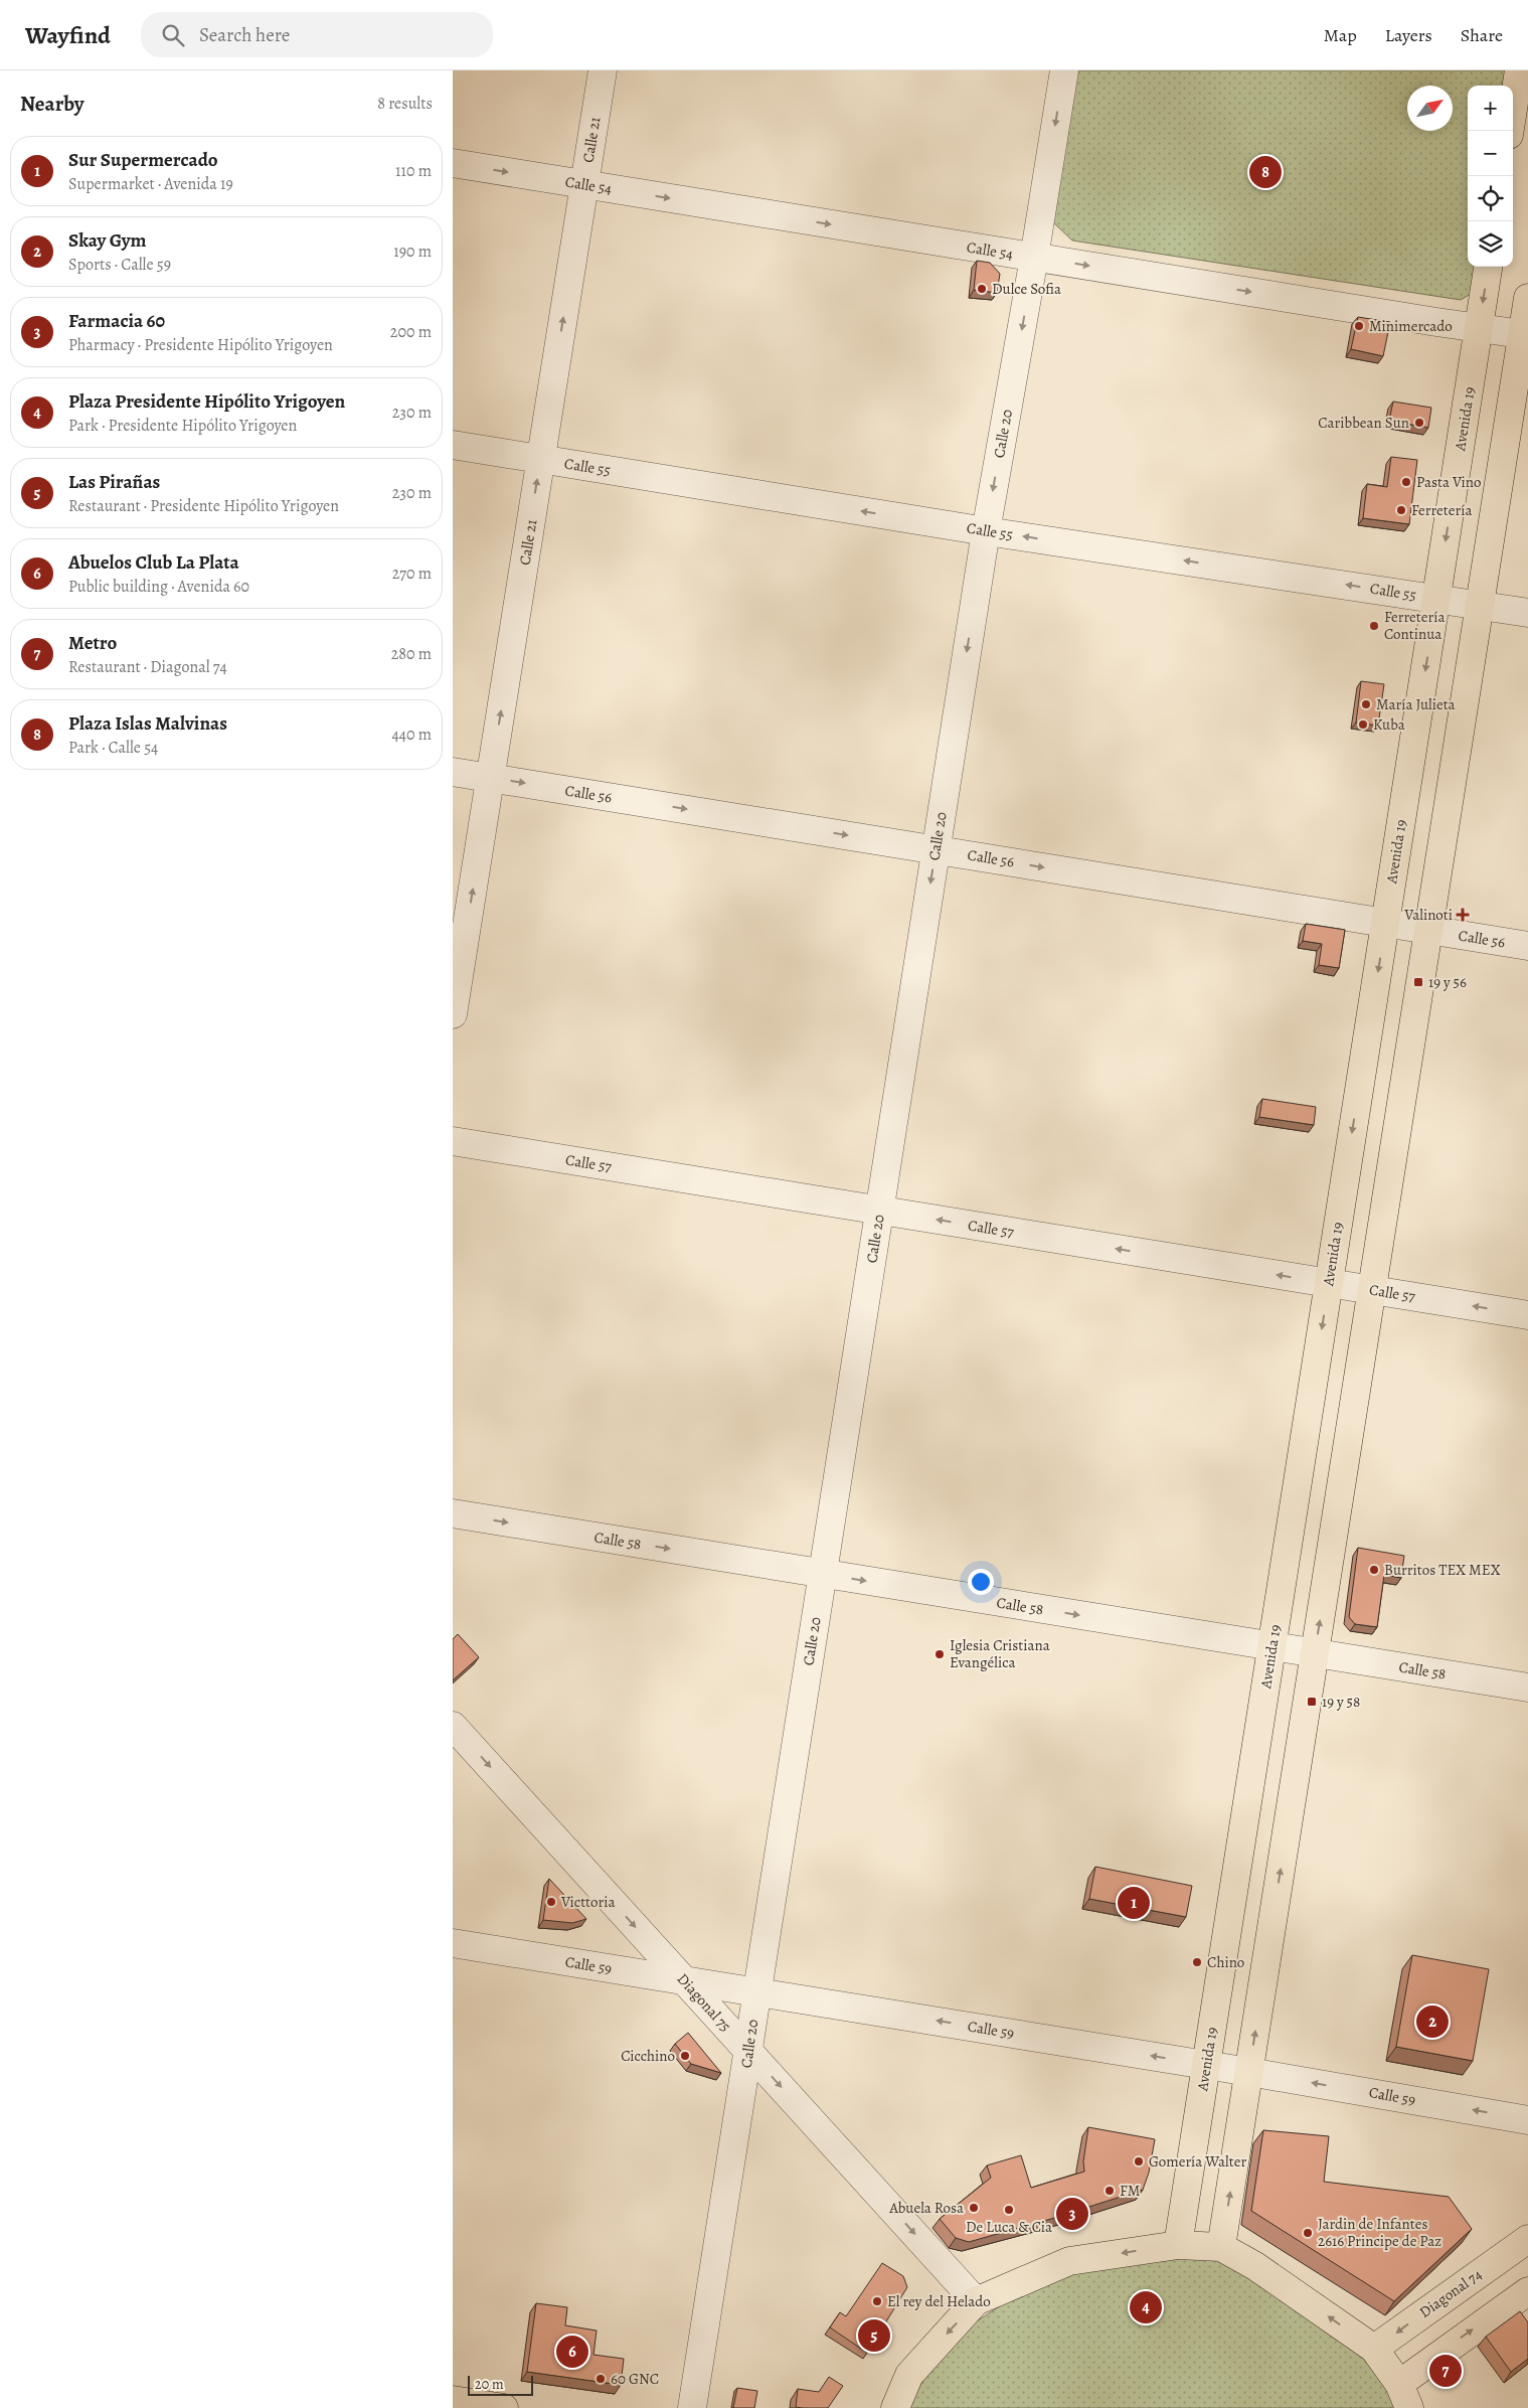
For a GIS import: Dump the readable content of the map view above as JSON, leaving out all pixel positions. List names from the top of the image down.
{
  "streets": {
    "main road": ["Avenida 19", "Diagonal 74"],
    "street": [
      "Calle 21",
      "Calle 54",
      "Calle 20",
      "Calle 55",
      "Calle 56",
      "Calle 57",
      "Calle 58",
      "Calle 59",
      "Diagonal 75"
    ]
  },
  "crossings": [
    ["Calle 21", "Calle 54"],
    ["Calle 21", "Calle 55"],
    ["Calle 21", "Calle 56"],
    ["Calle 54", "Avenida 19"],
    ["Calle 54", "Calle 20"],
    ["Avenida 19", "Calle 55"],
    ["Avenida 19", "Calle 56"],
    ["Avenida 19", "Calle 57"],
    ["Avenida 19", "Calle 58"],
    ["Avenida 19", "Calle 59"],
    ["Calle 20", "Calle 55"],
    ["Calle 20", "Calle 56"],
    ["Calle 20", "Calle 57"],
    ["Calle 20", "Calle 58"],
    ["Calle 20", "Calle 59"],
    ["Calle 20", "Diagonal 75"],
    ["Calle 59", "Diagonal 75"]
  ],
  "one_way": [
    "Calle 21",
    "Calle 54",
    "Calle 20",
    "Calle 55",
    "Calle 56",
    "Calle 57",
    "Calle 58",
    "Calle 59",
    "Diagonal 75"
  ],
  "places": {
    "other": [
      "Dulce Sofia",
      "Minimercado",
      "Caribbean Sun",
      "Pasta Vino",
      "Ferretería",
      "Ferretería Continua",
      "María Julieta",
      "Kuba",
      "Burritos TEX MEX",
      "Iglesia Cristiana Evangélica",
      "Victtoria",
      "Chino",
      "Cicchino",
      "Gomería Walter",
      "FM",
      "Abuela Rosa",
      "De Luca & Cia",
      "Jardin de Infantes 2616 Principe de Paz",
      "El rey del Helado",
      "60 GNC"
    ],
    "health": ["Valinoti"],
    "transit": ["19 y 56", "19 y 58"]
  },
  "scale_bar": "20 m",
  "north": "top right",
  "page": {
    "header": "Wayfind",
    "search": "Search here",
    "nav": ["Map", "Layers", "Share"],
    "heading": ["Nearby", "8 results"],
    "map_buttons": ["+", "−"],
    "list": [
      {
        "mark": "1",
        "name": "Sur Supermercado",
        "note": "Supermarket · Avenida 19",
        "value": "110 m"
      },
      {
        "mark": "2",
        "name": "Skay Gym",
        "note": "Sports · Calle 59",
        "value": "190 m"
      },
      {
        "mark": "3",
        "name": "Farmacia 60",
        "note": "Pharmacy · Presidente Hipólito Yrigoyen",
        "value": "200 m"
      },
      {
        "mark": "4",
        "name": "Plaza Presidente Hipólito Yrigoyen",
        "note": "Park · Presidente Hipólito Yrigoyen",
        "value": "230 m"
      },
      {
        "mark": "5",
        "name": "Las Pirañas",
        "note": "Restaurant · Presidente Hipólito Yrigoyen",
        "value": "230 m"
      },
      {
        "mark": "6",
        "name": "Abuelos Club La Plata",
        "note": "Public building · Avenida 60",
        "value": "270 m"
      },
      {
        "mark": "7",
        "name": "Metro",
        "note": "Restaurant · Diagonal 74",
        "value": "280 m"
      },
      {
        "mark": "8",
        "name": "Plaza Islas Malvinas",
        "note": "Park · Calle 54",
        "value": "440 m"
      }
    ],
    "pins": [
      "8",
      "1",
      "2",
      "3",
      "4",
      "5",
      "6",
      "7"
    ],
    "scale": "20 m"
  }
}
